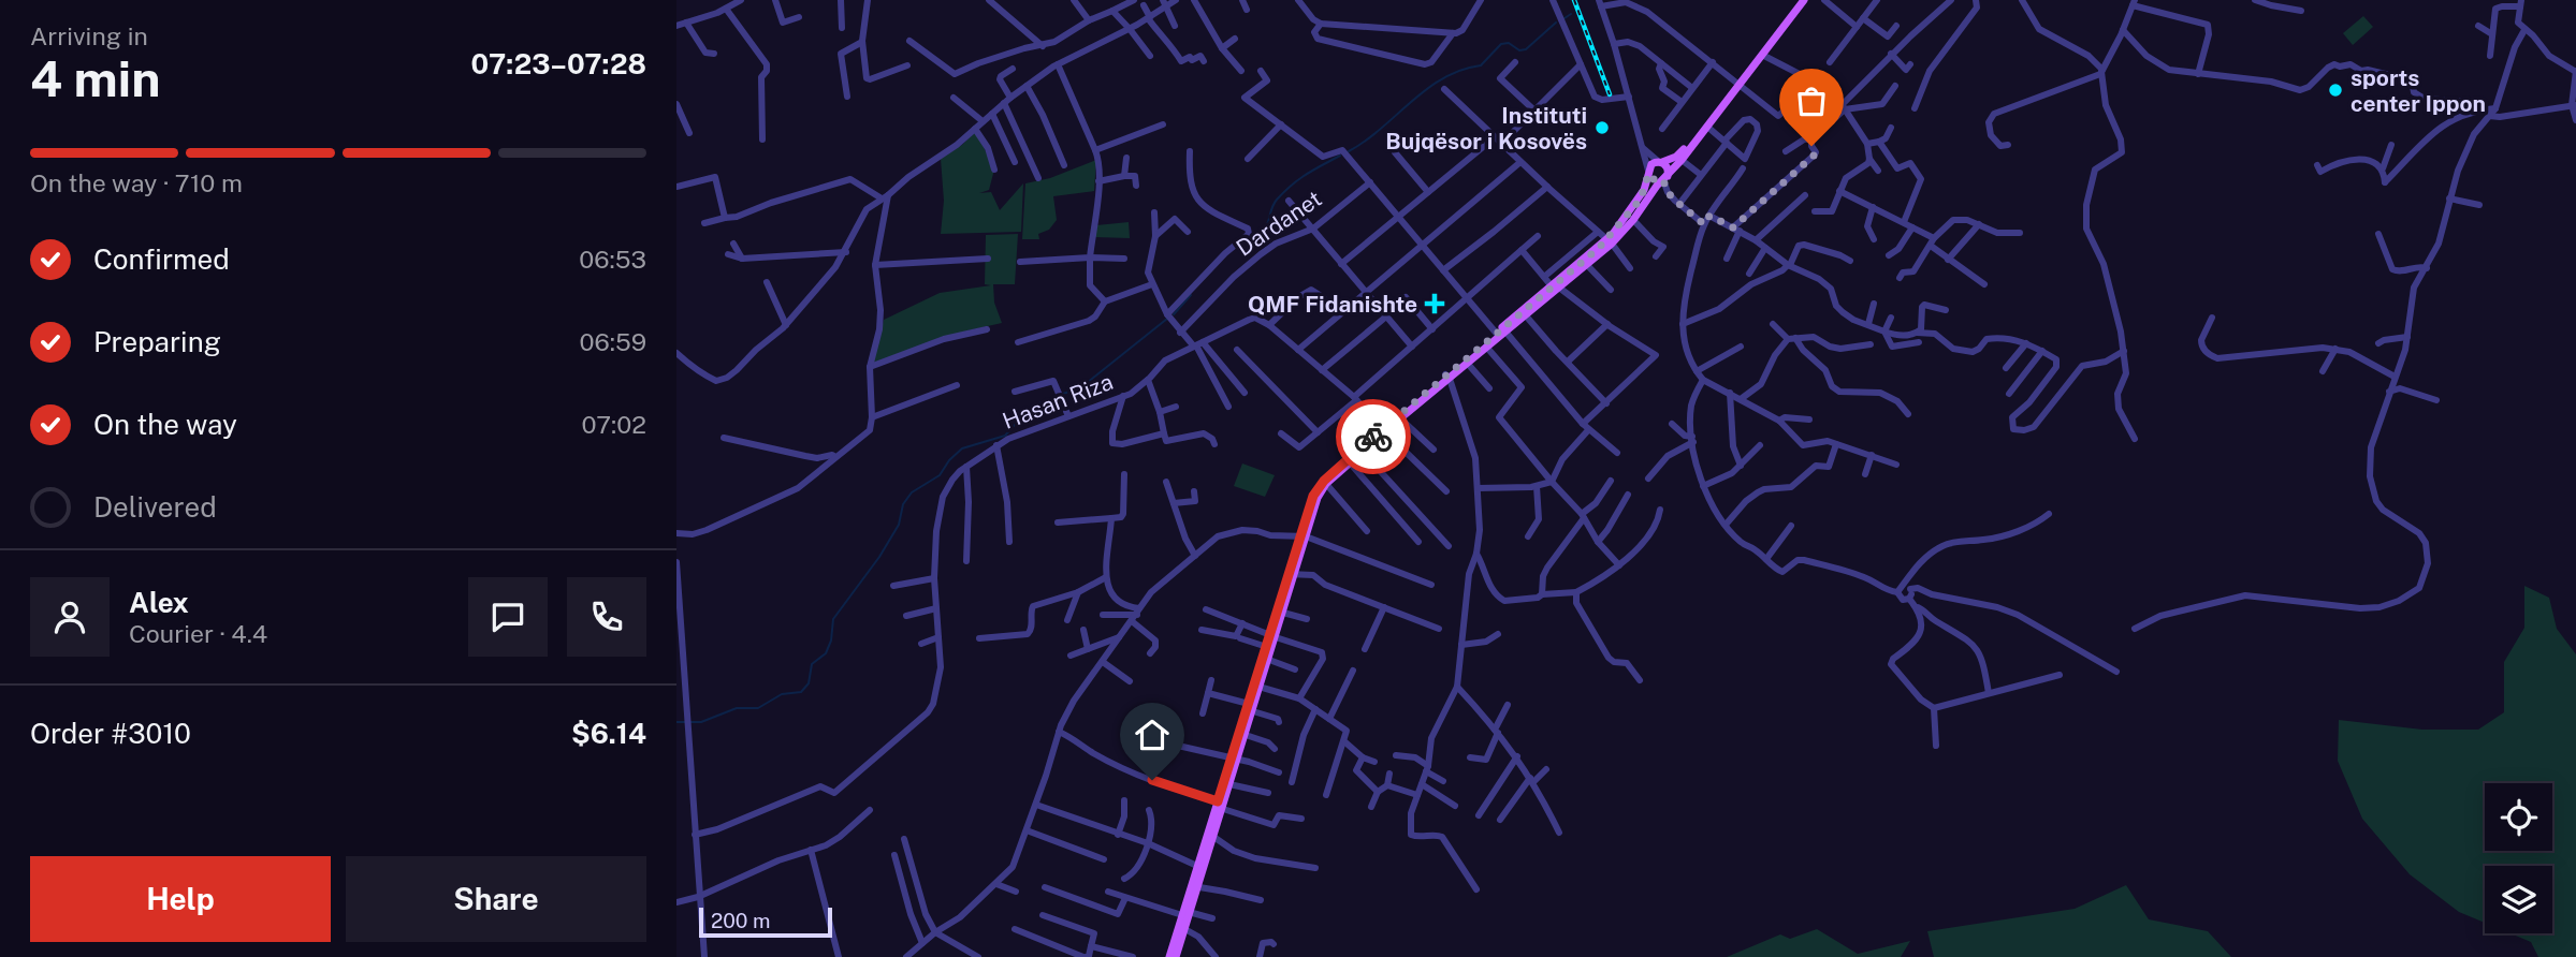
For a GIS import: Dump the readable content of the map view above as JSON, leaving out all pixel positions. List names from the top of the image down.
{
  "streets": {
    "street": ["Dardanet", "Hasan Riza"]
  },
  "places": {
    "other": ["sports center Ippon", "Instituti Bujqësor i Kosovës"],
    "health": ["QMF Fidanishte"]
  },
  "scale_bar": "200 m",
  "page": {
    "heading": ["4 min", "Arriving in", "07:23–07:28"],
    "panel": [
      "Alex",
      "Courier · 4.4",
      "Order #3010",
      "$6.14"
    ],
    "bar": "On the way · 710 m",
    "list": [
      ["Confirmed", "06:53"],
      ["Preparing", "06:59"],
      ["On the way", "07:02"],
      "Delivered"
    ],
    "buttons": ["Help", "Share"],
    "scale": "200 m"
  }
}
